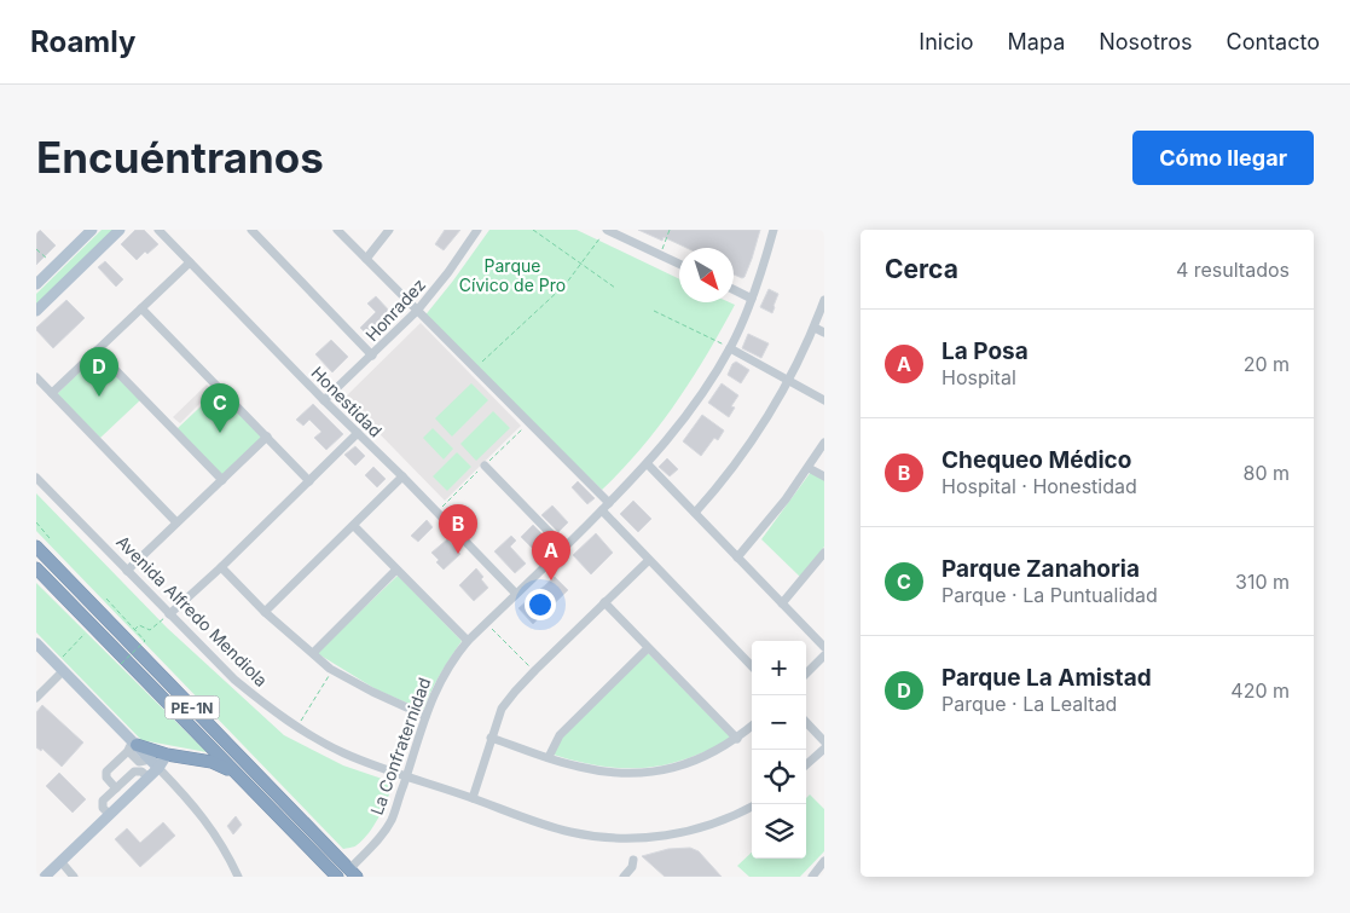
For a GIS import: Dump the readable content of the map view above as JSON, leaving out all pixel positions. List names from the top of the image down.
{
  "streets": {
    "highway": ["PE-1N"],
    "street": [
      "Honradez",
      "Honestidad",
      "Avenida Alfredo Mendiola",
      "La Confraternidad"
    ]
  },
  "crossings": [
    ["Honradez", "Honestidad"],
    ["Honestidad", "La Confraternidad"],
    ["Avenida Alfredo Mendiola", "La Confraternidad"],
    ["PE-1N", "La Confraternidad"]
  ],
  "parks": ["Parque Cívico de Pro"],
  "north": "bottom right",
  "page": {
    "header": "Roamly",
    "nav": [
      "Inicio",
      "Mapa",
      "Nosotros",
      "Contacto"
    ],
    "buttons": "Cómo llegar",
    "title": "Encuéntranos",
    "heading": ["Cerca", "4 resultados"],
    "list": [
      {
        "mark": "A",
        "name": "La Posa",
        "note": "Hospital",
        "value": "20 m"
      },
      {
        "mark": "B",
        "name": "Chequeo Médico",
        "note": "Hospital · Honestidad",
        "value": "80 m"
      },
      {
        "mark": "C",
        "name": "Parque Zanahoria",
        "note": "Parque · La Puntualidad",
        "value": "310 m"
      },
      {
        "mark": "D",
        "name": "Parque La Amistad",
        "note": "Parque · La Lealtad",
        "value": "420 m"
      }
    ],
    "pins": [
      "D",
      "C",
      "B",
      "A"
    ],
    "map_buttons": ["+", "−"]
  }
}
